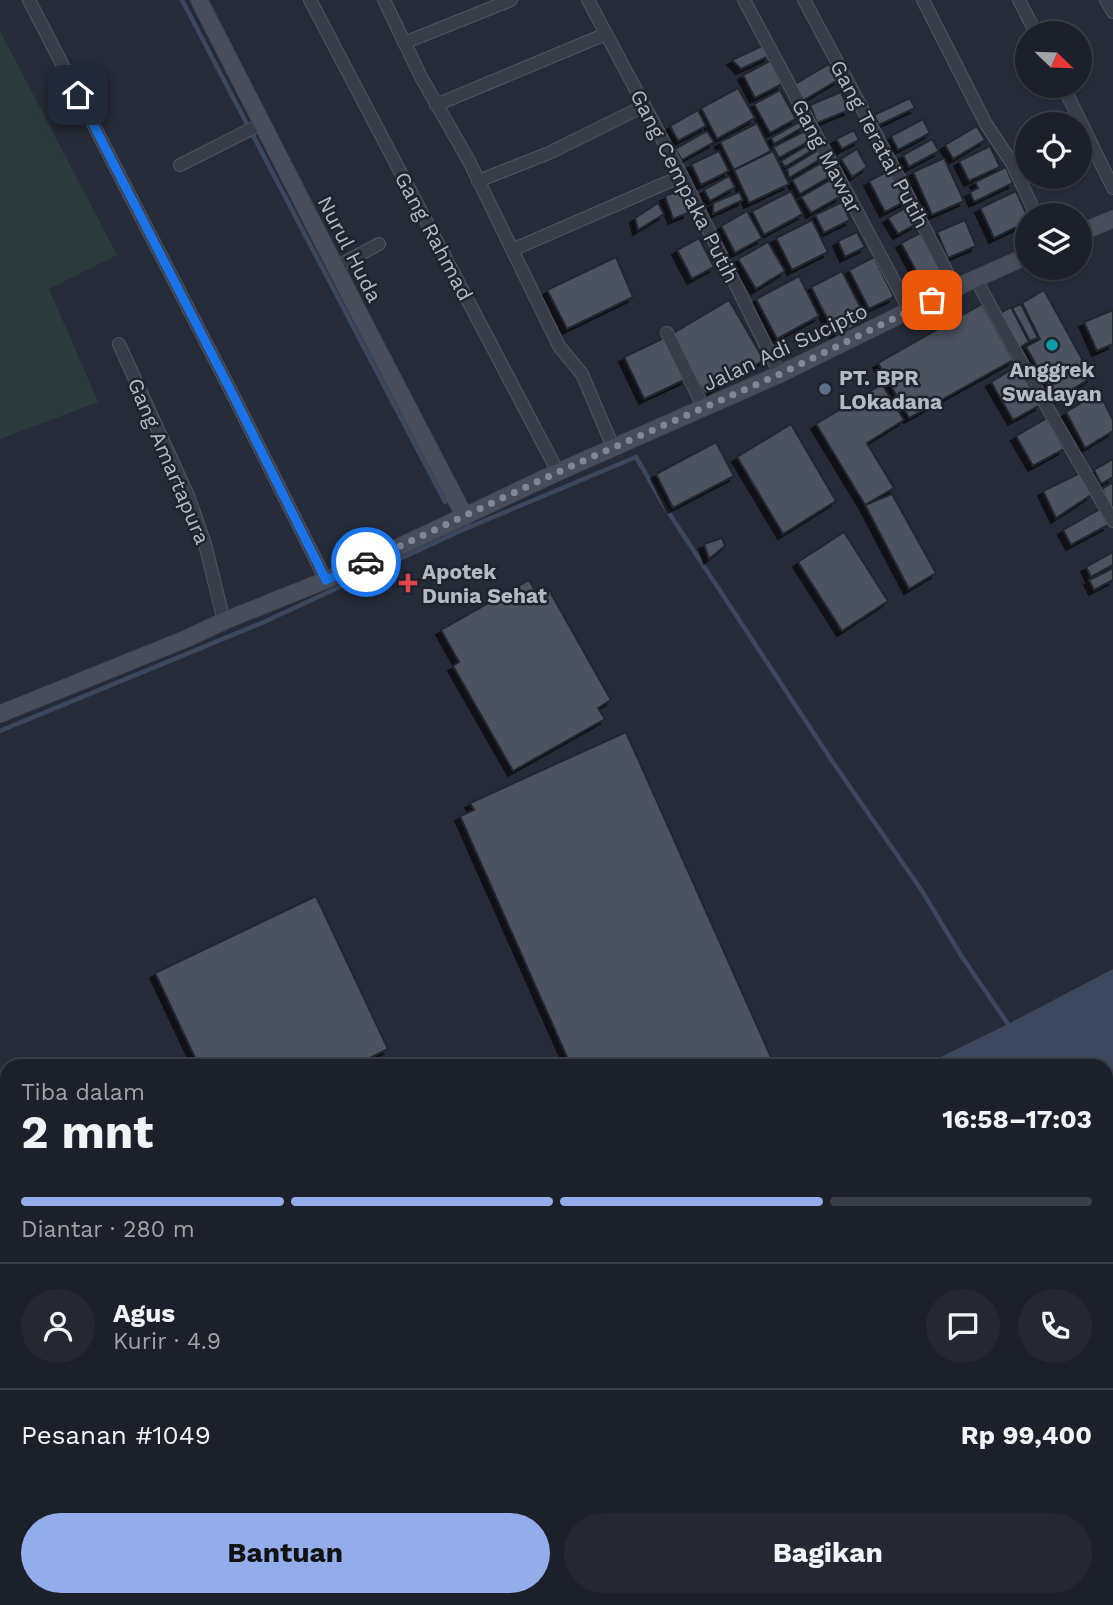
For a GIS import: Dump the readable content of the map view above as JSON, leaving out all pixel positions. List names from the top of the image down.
{
  "streets": {
    "main road": ["Nurul Huda", "Jalan Adi Sucipto"],
    "street": [
      "Gang Teratai Putih",
      "Gang Mawar",
      "Gang Cempaka Putih",
      "Gang Rahmad",
      "Gang Amartapura"
    ]
  },
  "crossings": [
    ["Gang Teratai Putih", "Jalan Adi Sucipto"],
    ["Gang Mawar", "Jalan Adi Sucipto"],
    ["Gang Cempaka Putih", "Jalan Adi Sucipto"],
    ["Gang Rahmad", "Jalan Adi Sucipto"],
    ["Nurul Huda", "Jalan Adi Sucipto"],
    ["Jalan Adi Sucipto", "Gang Amartapura"]
  ],
  "places": {
    "other": ["Anggrek Swalayan", "PT. BPR LOkadana"],
    "health": ["Apotek Dunia Sehat"]
  },
  "north": "bottom right",
  "page": {
    "heading": ["2 mnt", "Tiba dalam", "16:58–17:03"],
    "panel": [
      "Agus",
      "Kurir · 4.9",
      "Pesanan #1049",
      "Rp 99,400"
    ],
    "bar": "Diantar · 280 m",
    "buttons": ["Bantuan", "Bagikan"]
  }
}
